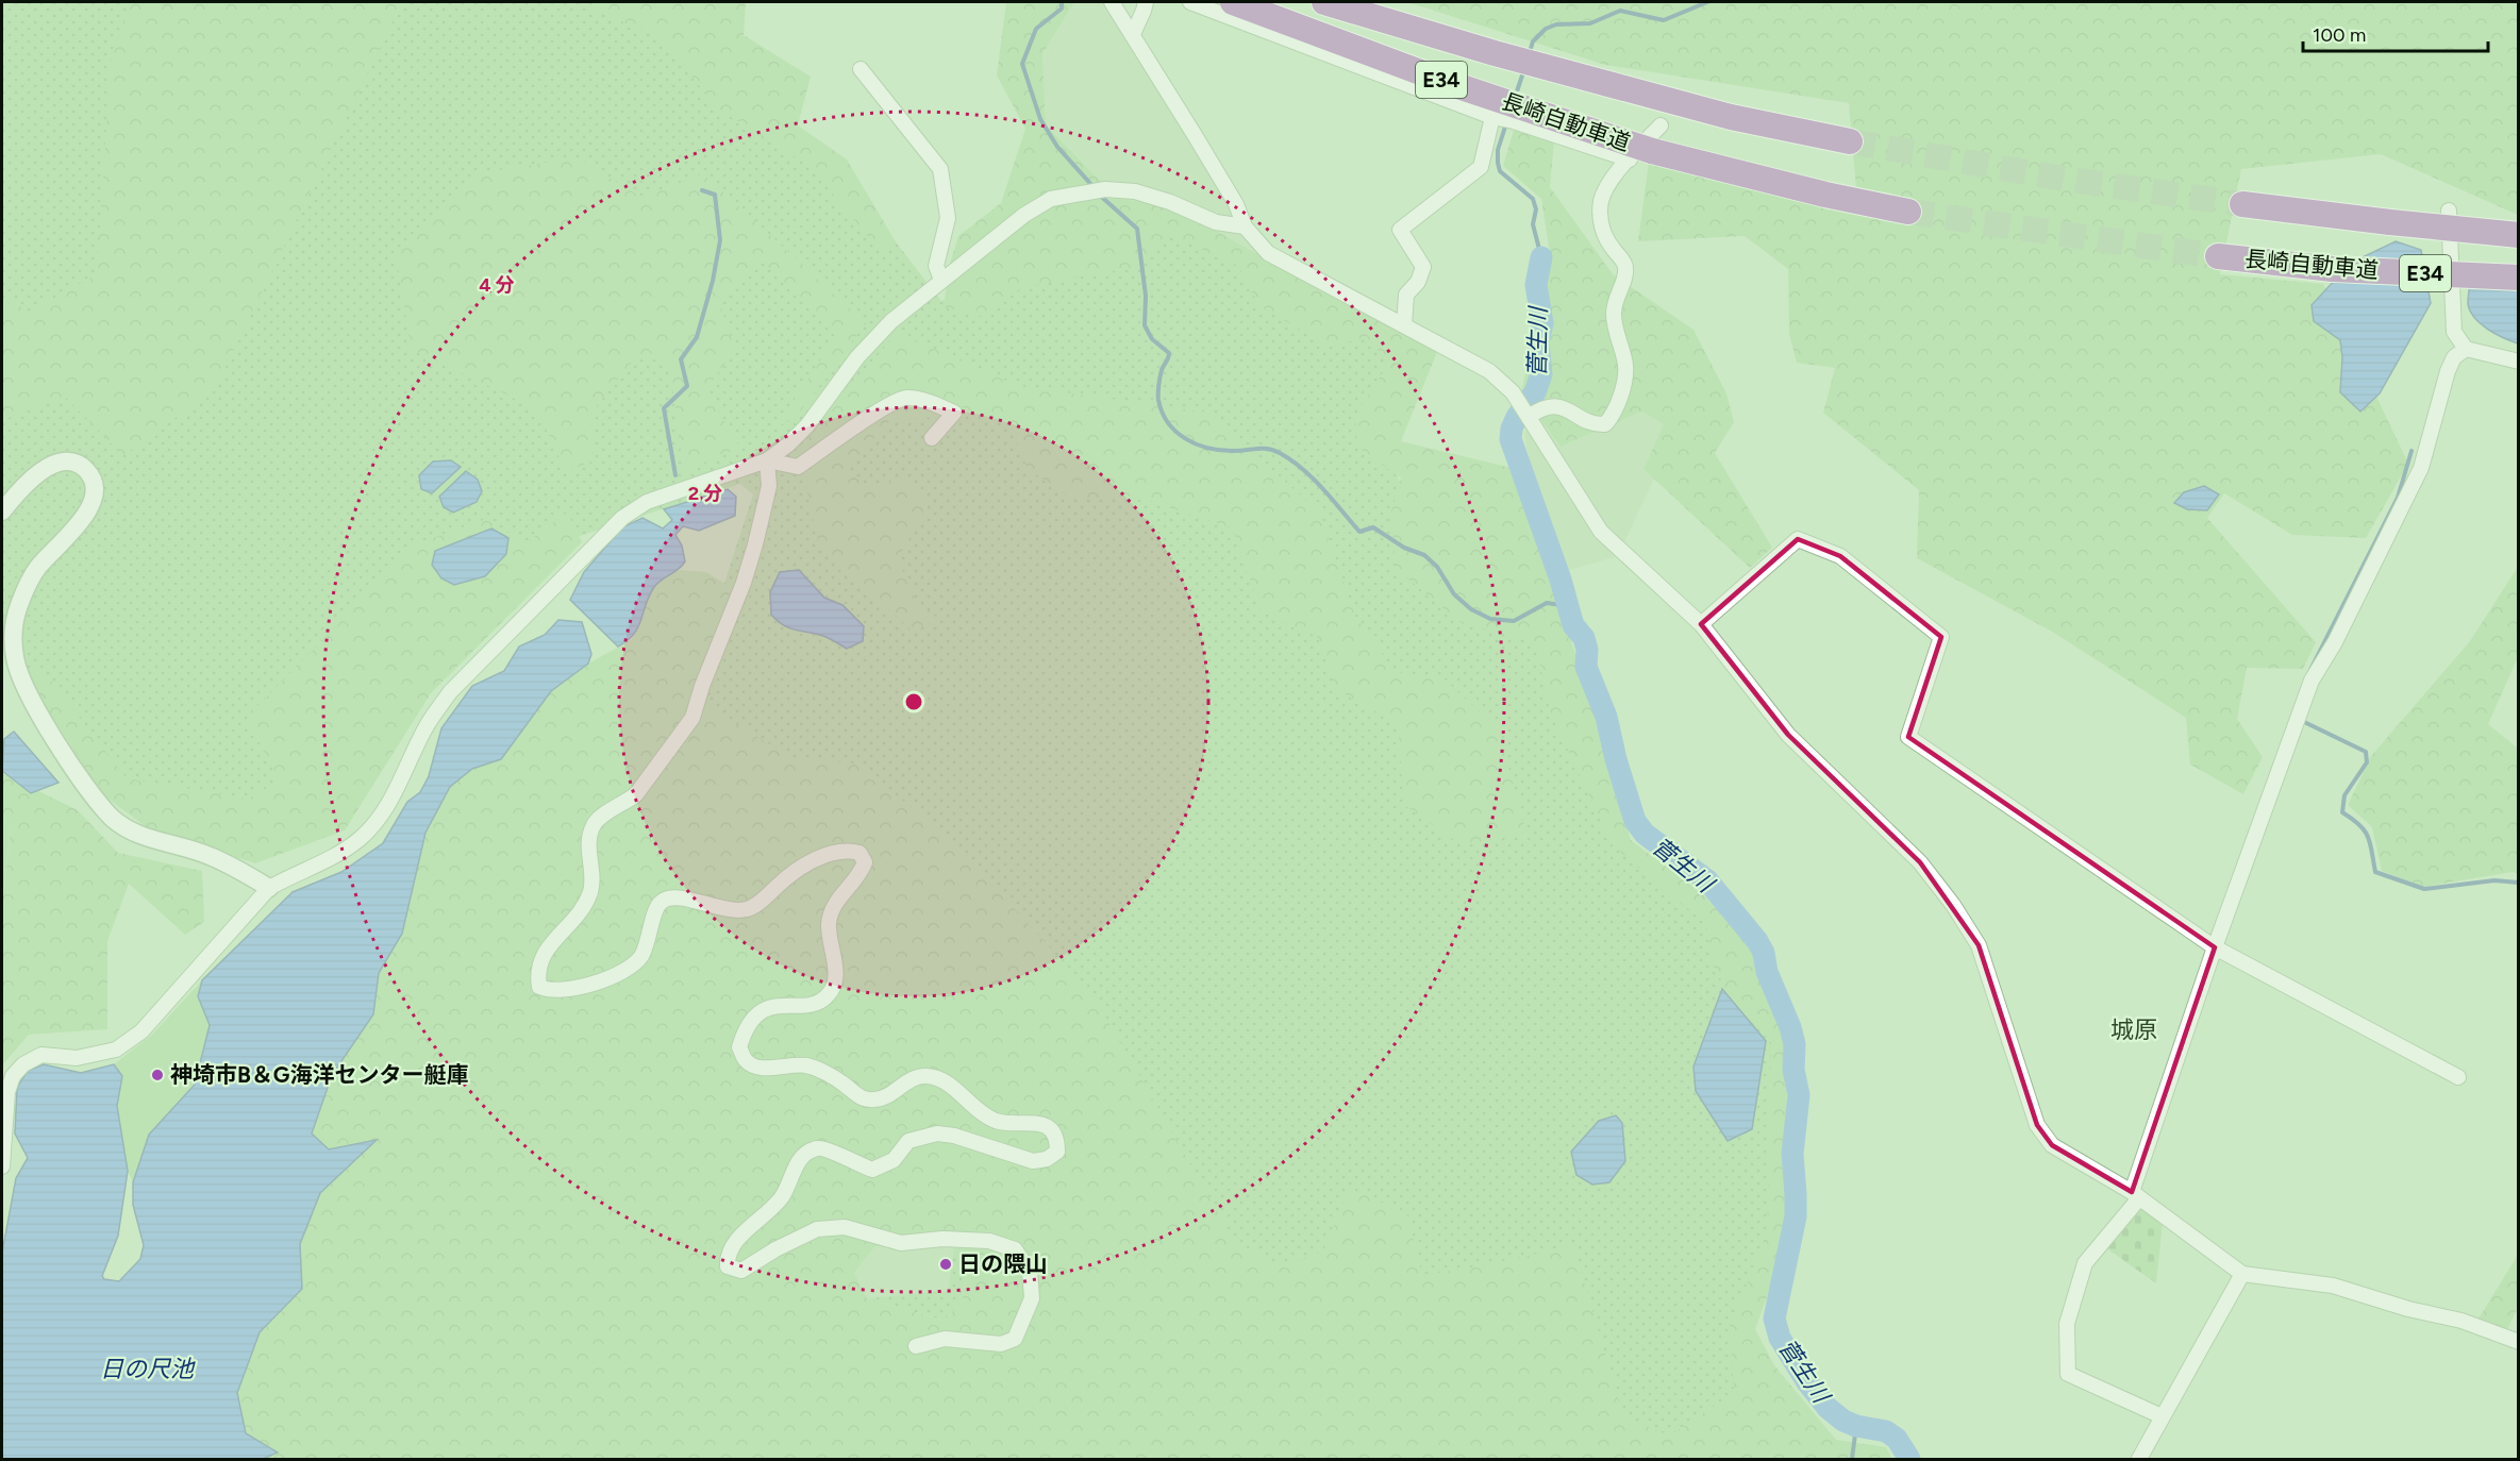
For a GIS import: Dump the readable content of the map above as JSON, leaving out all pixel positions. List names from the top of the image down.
{
  "streets": {
    "highway": ["E34", "長崎自動車道"]
  },
  "districts": ["城原"],
  "water": ["菅生川", "日の尺池"],
  "places": ["神埼市B＆G海洋センター艇庫", "日の隈山"],
  "scale_bar": "100 m",
  "rings": ["4 分", "2 分"]
}
